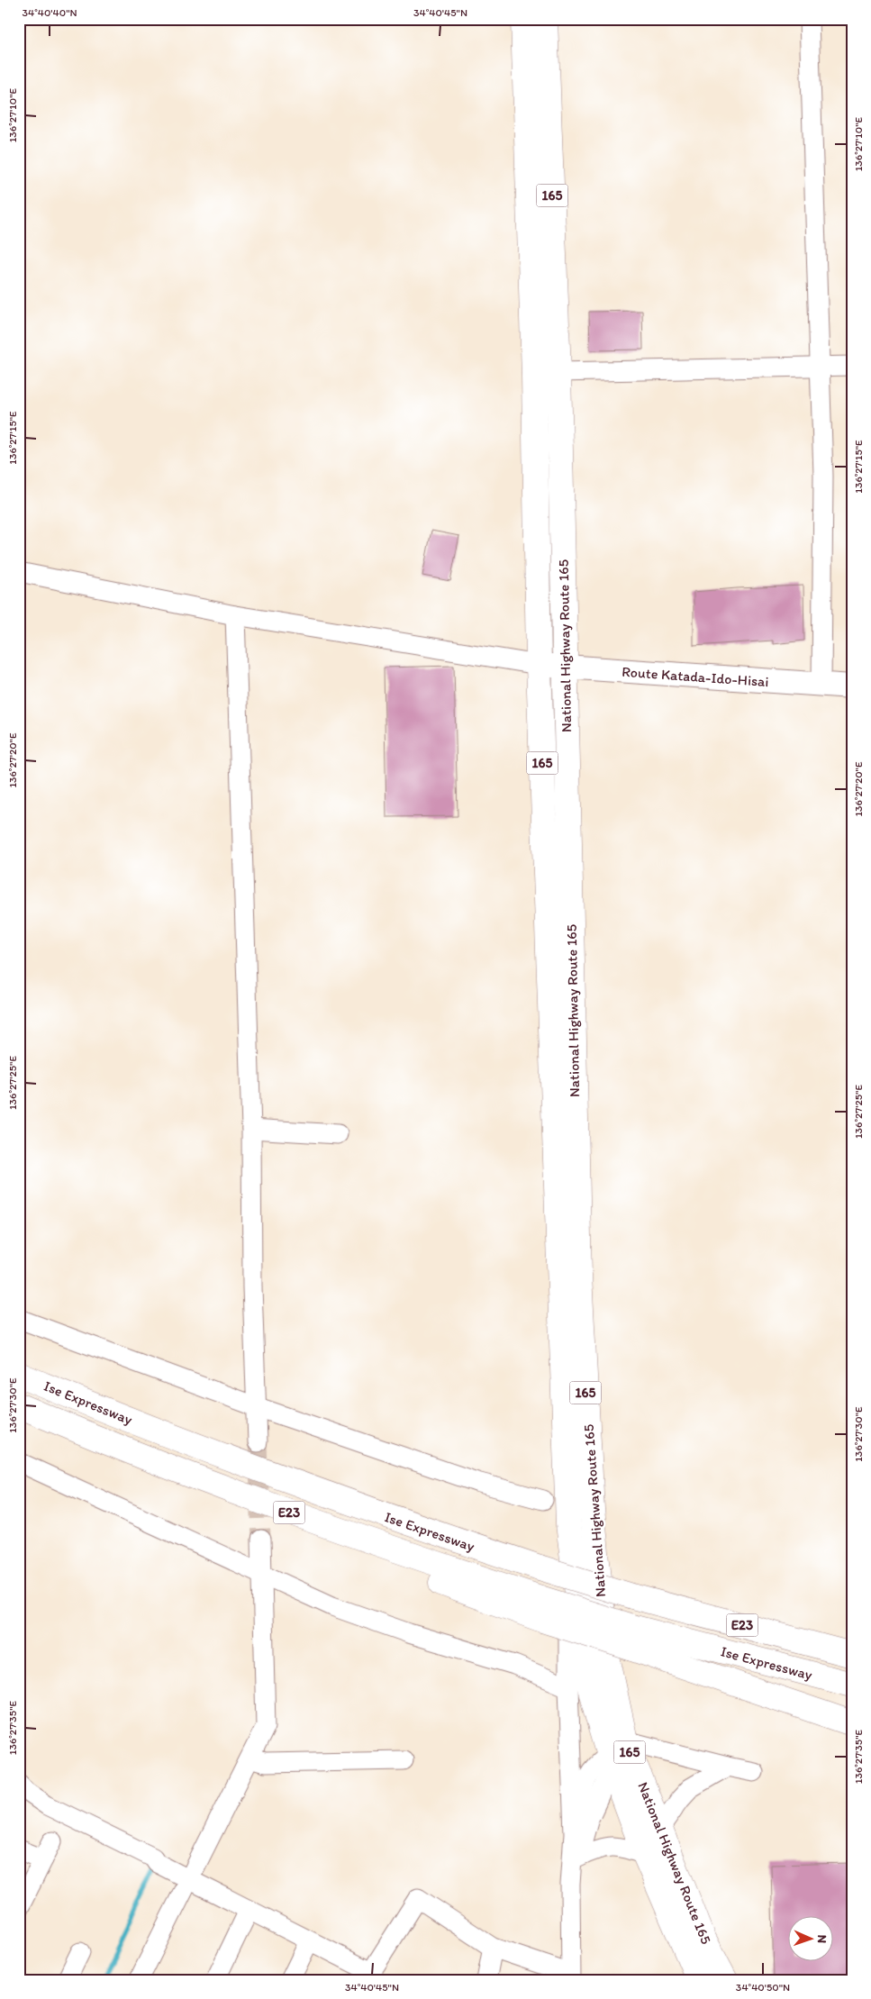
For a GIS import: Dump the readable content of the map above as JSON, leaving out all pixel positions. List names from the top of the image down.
{
  "streets": {
    "highway": [
      "165",
      "National Highway Route 165",
      "Ise Expressway",
      "E23"
    ],
    "main road": ["Route Katada-Ido-Hisai"]
  },
  "crossings": [
    ["National Highway Route 165", "Route Katada-Ido-Hisai"]
  ],
  "north": "right",
  "coordinates": [
    "34°40'40\"N",
    "34°40'45\"N",
    "136°27'10\"E",
    "136°27'15\"E",
    "136°27'20\"E",
    "136°27'25\"E",
    "136°27'30\"E",
    "136°27'35\"E",
    "34°40'50\"N"
  ]
}
